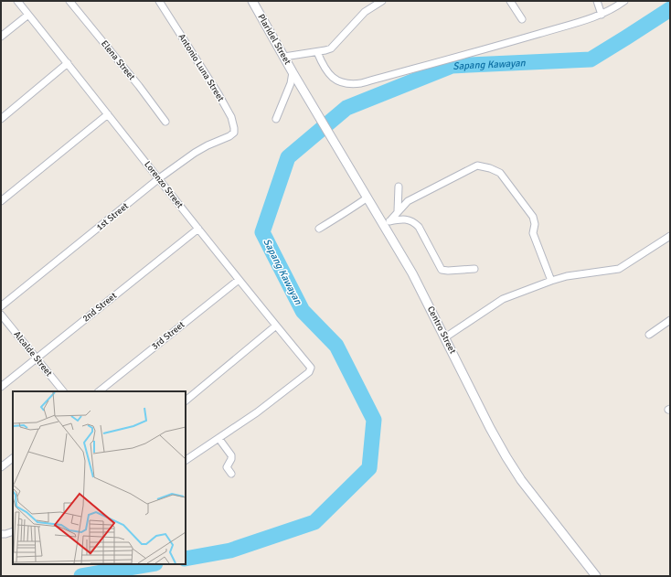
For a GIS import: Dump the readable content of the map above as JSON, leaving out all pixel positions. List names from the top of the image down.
{
  "streets": {
    "street": [
      "Plaridel Street",
      "Elena Street",
      "Antonio Luna Street",
      "Lorenzo Street",
      "1st Street",
      "2nd Street",
      "Centro Street",
      "3rd Street",
      "Alcalde Street"
    ]
  },
  "crossings": [
    ["Plaridel Street", "Centro Street"],
    ["Antonio Luna Street", "1st Street"],
    ["Lorenzo Street", "1st Street"],
    ["Lorenzo Street", "2nd Street"],
    ["Lorenzo Street", "3rd Street"],
    ["2nd Street", "Alcalde Street"]
  ],
  "water": ["Sapang Kawayan"]
}
